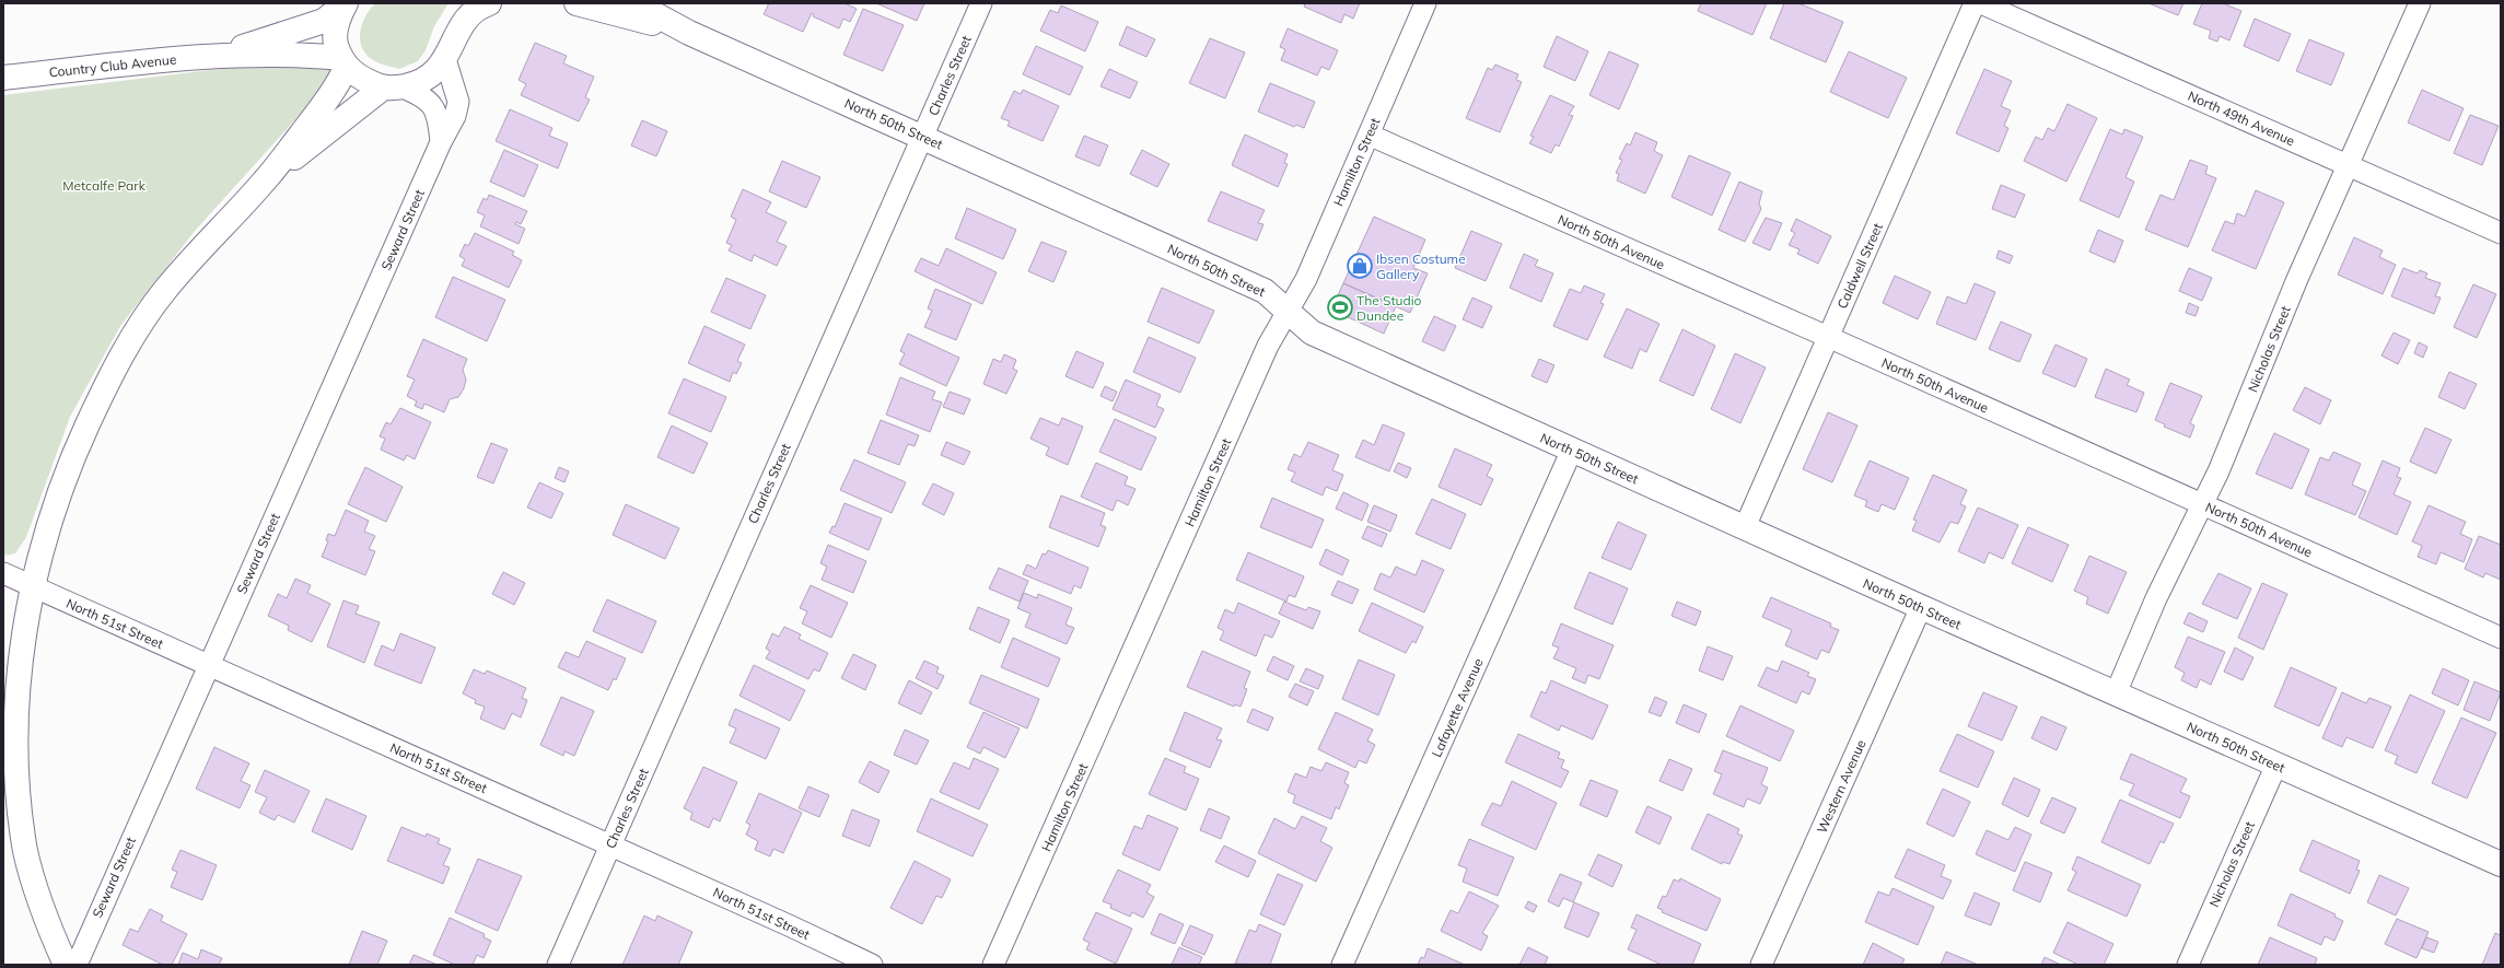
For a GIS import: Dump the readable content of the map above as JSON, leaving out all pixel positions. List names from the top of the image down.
{
  "streets": {
    "street": [
      "Country Club Avenue",
      "Charles Street",
      "North 49th Avenue",
      "North 50th Street",
      "Hamilton Street",
      "Seward Street",
      "North 50th Avenue",
      "Caldwell Street",
      "Nicholas Street",
      "North 51st Street",
      "Lafayette Avenue",
      "Western Avenue"
    ]
  },
  "crossings": [
    ["Charles Street", "North 50th Street"],
    ["Charles Street", "North 51st Street"],
    ["North 49th Avenue", "Nicholas Street"],
    ["North 50th Street", "Hamilton Street"],
    ["North 50th Street", "Caldwell Street"],
    ["North 50th Street", "Nicholas Street"],
    ["North 50th Street", "Lafayette Avenue"],
    ["North 50th Street", "Western Avenue"],
    ["Hamilton Street", "North 50th Avenue"],
    ["Seward Street", "North 51st Street"],
    ["North 50th Avenue", "Caldwell Street"],
    ["North 50th Avenue", "Nicholas Street"]
  ],
  "parks": ["Metcalfe Park"],
  "places": {
    "shop": ["Ibsen Costume Gallery"],
    "sports": ["The Studio Dundee"]
  }
}
